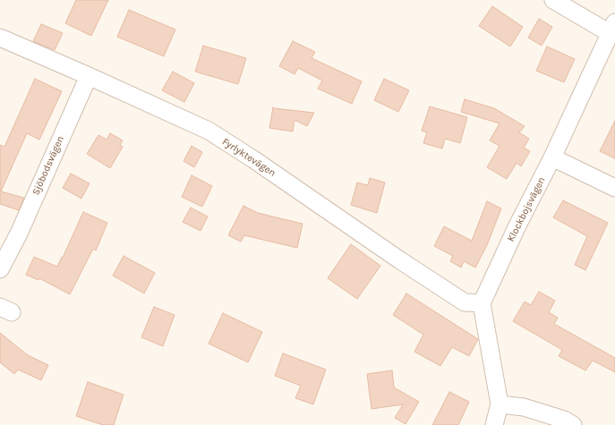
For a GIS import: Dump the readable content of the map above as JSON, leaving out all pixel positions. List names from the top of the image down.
{
  "streets": {
    "street": ["Fyrlyktevägen", "Sjöbodsvägen", "Klockbojsvägen"]
  },
  "crossings": [
    ["Fyrlyktevägen", "Sjöbodsvägen"],
    ["Fyrlyktevägen", "Klockbojsvägen"]
  ]
}
